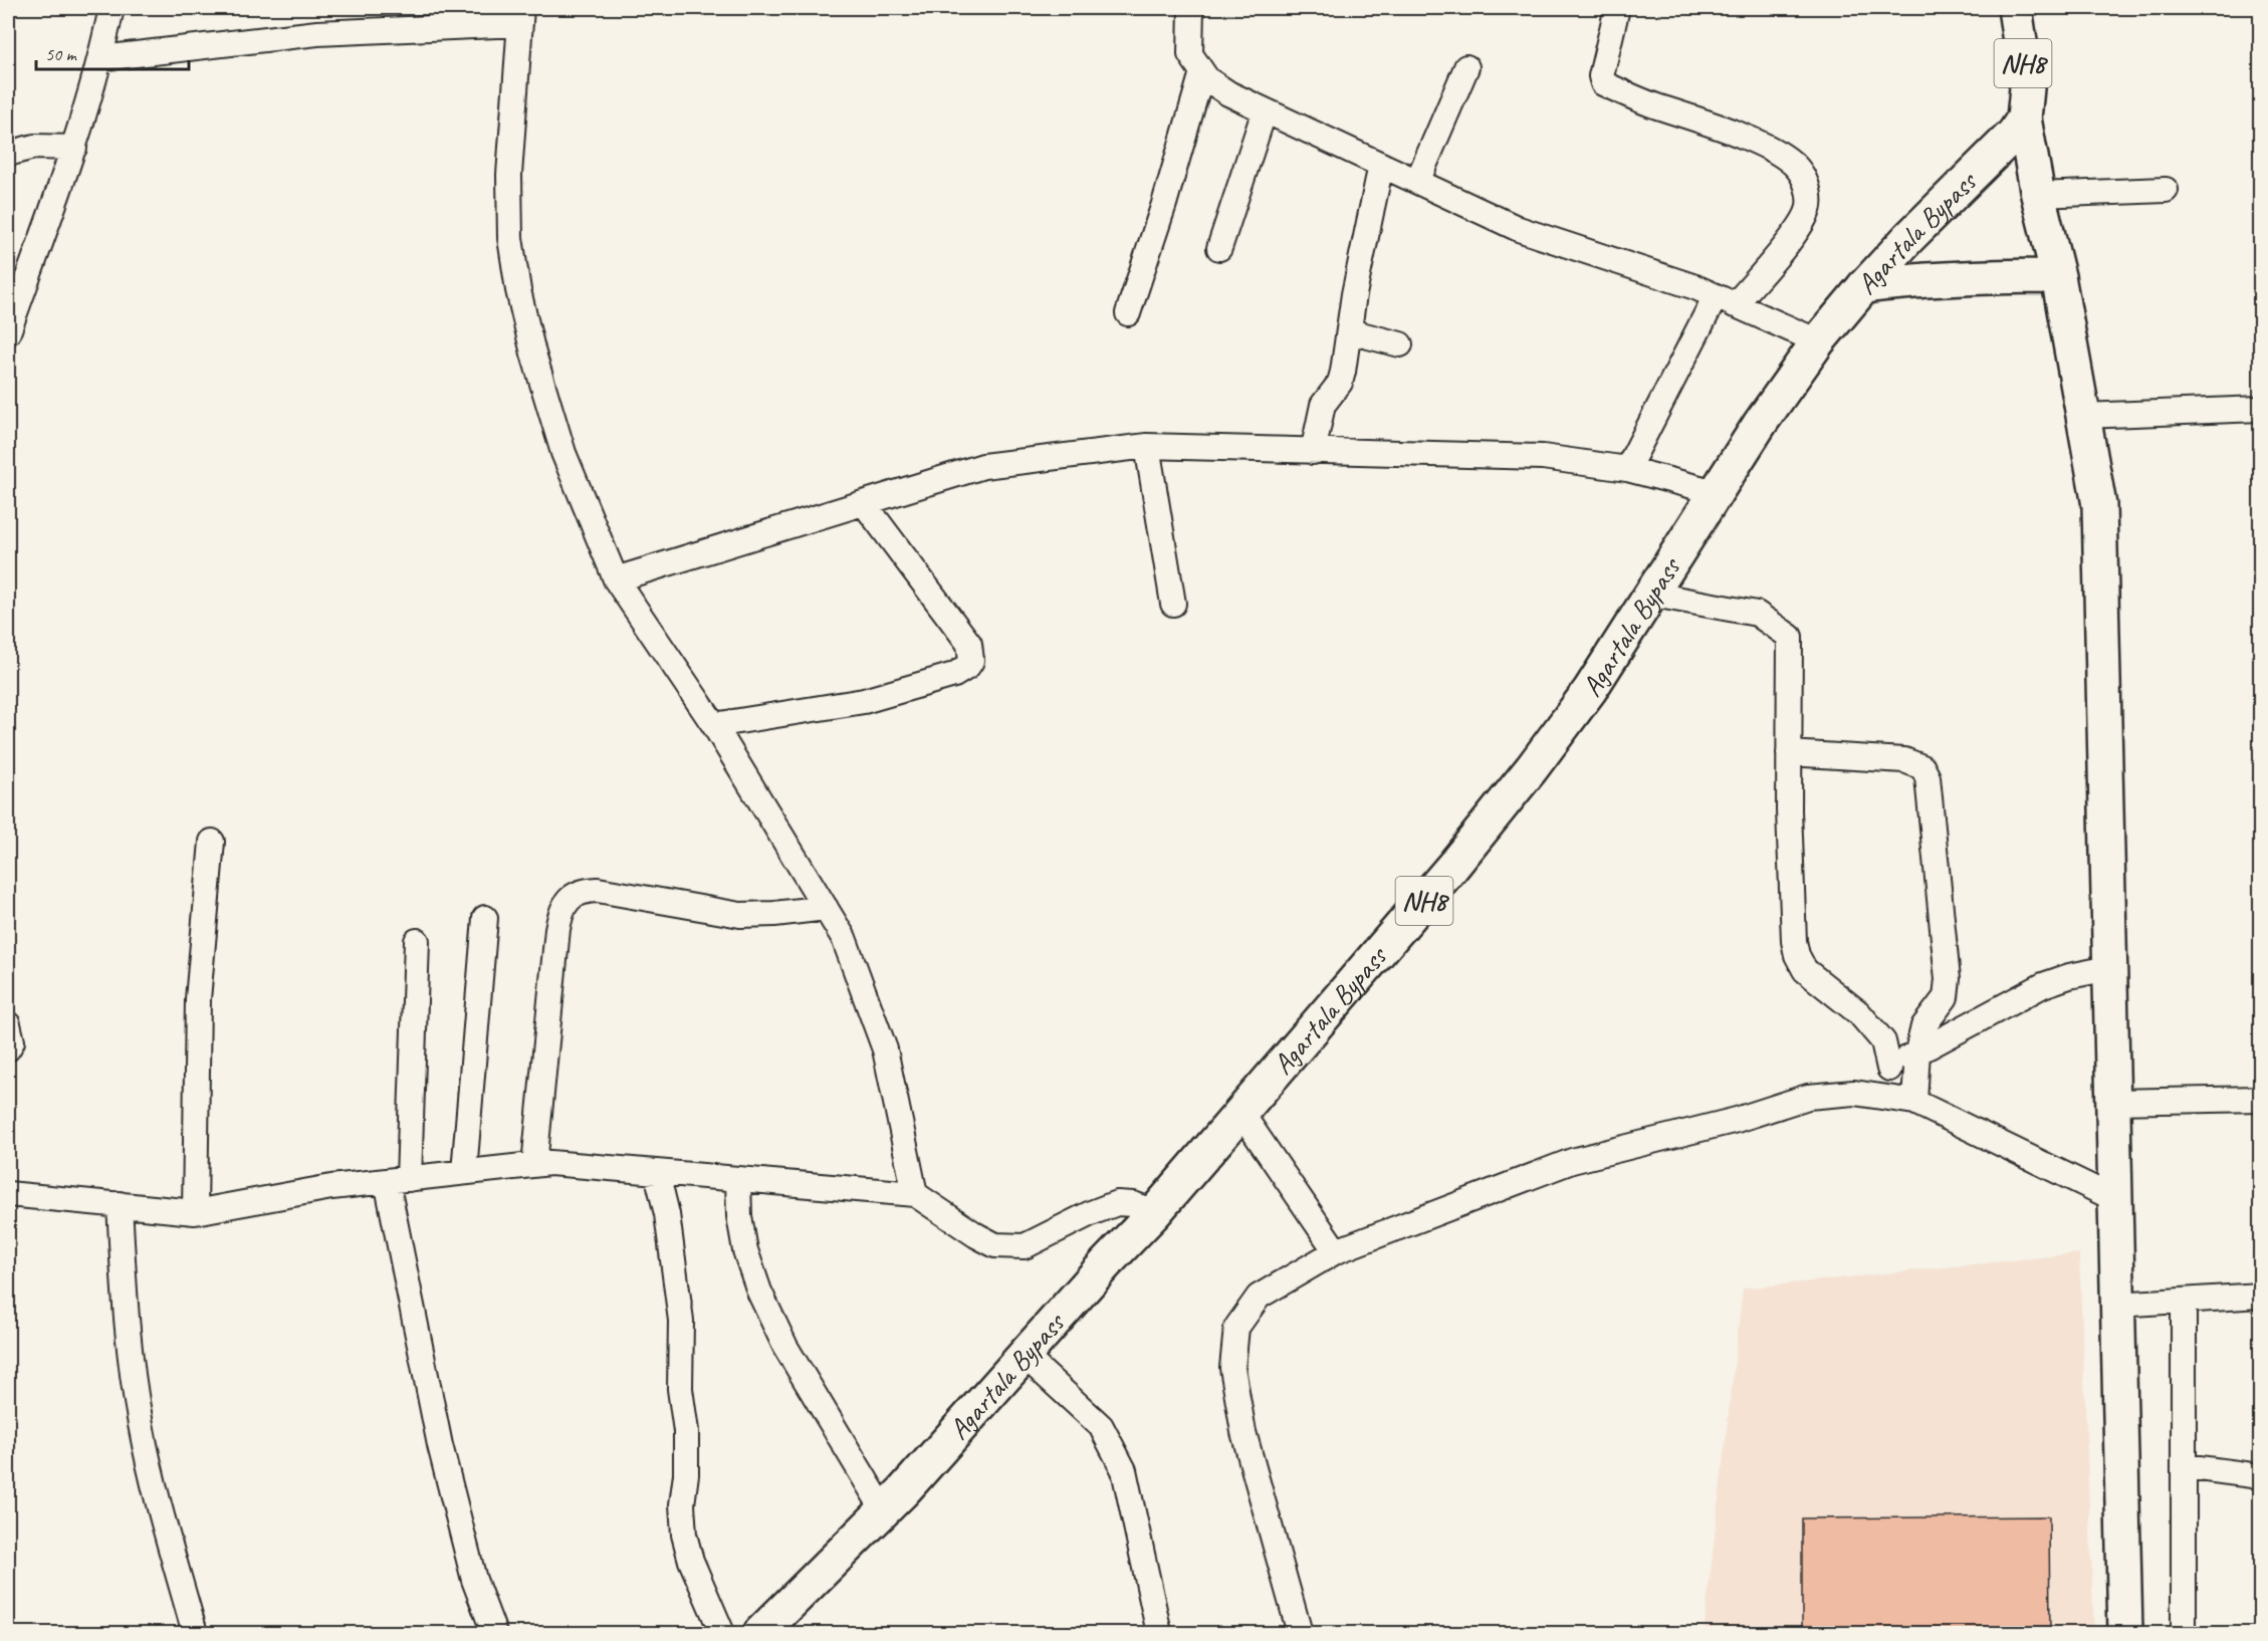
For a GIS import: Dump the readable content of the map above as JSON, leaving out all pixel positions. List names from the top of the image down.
{
  "streets": {
    "main road": ["NH8", "Agartala Bypass"]
  },
  "crossings": [
    ["NH8", "Agartala Bypass"]
  ],
  "scale_bar": "50 m"
}
